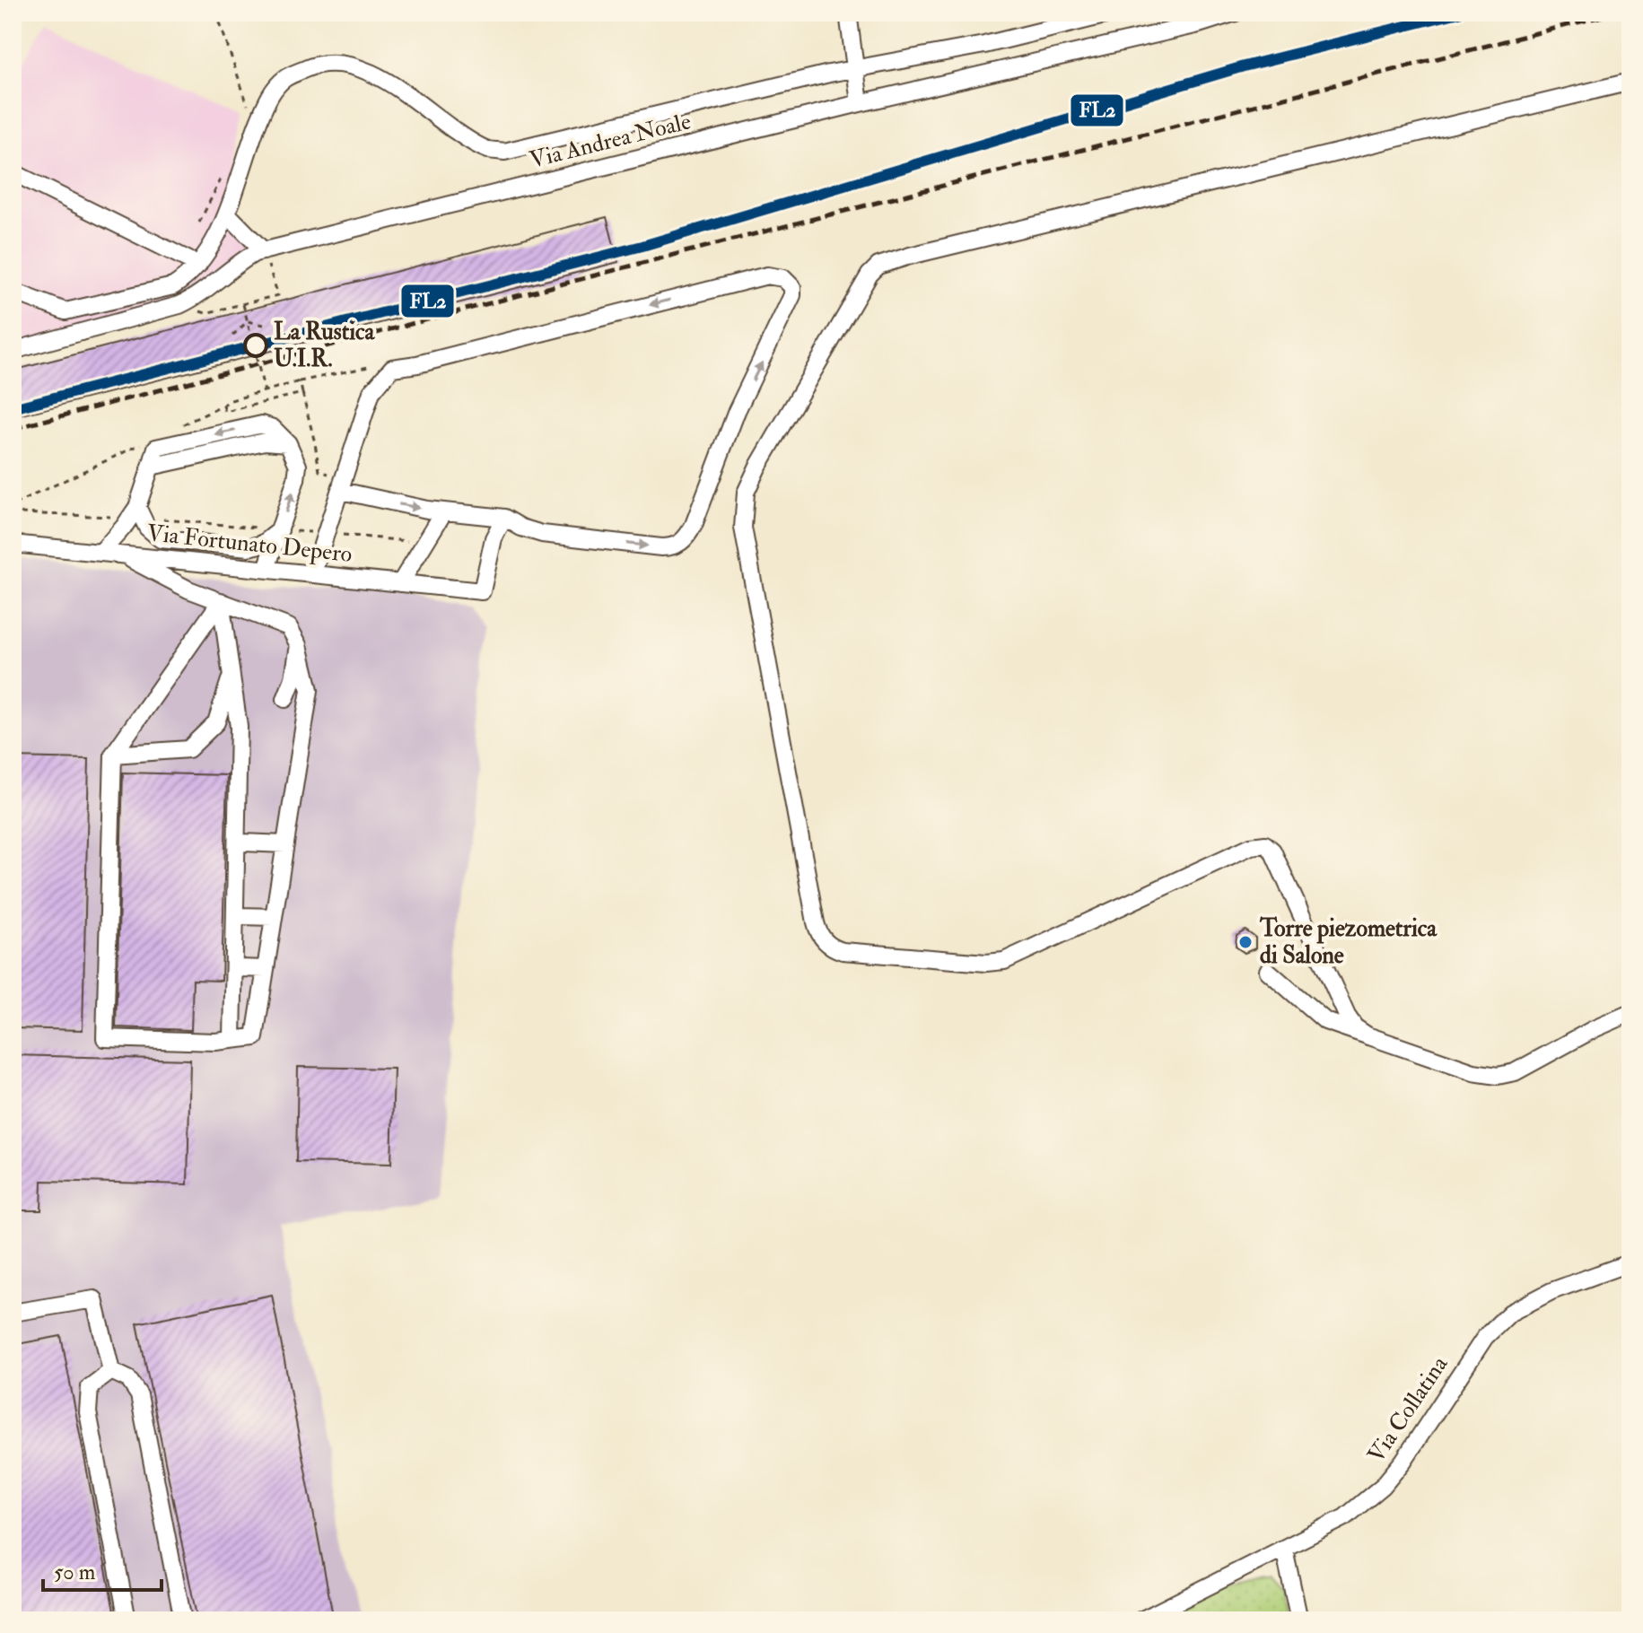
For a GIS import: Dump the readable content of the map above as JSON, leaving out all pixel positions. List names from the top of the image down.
{
  "streets": {
    "street": ["Via Andrea Noale", "Via Fortunato Depero", "Via Collatina"]
  },
  "places": ["La Rustica U.I.R.", "Torre piezometrica di Salone"],
  "lines": ["transit line FL2"],
  "scale_bar": "50 m"
}
